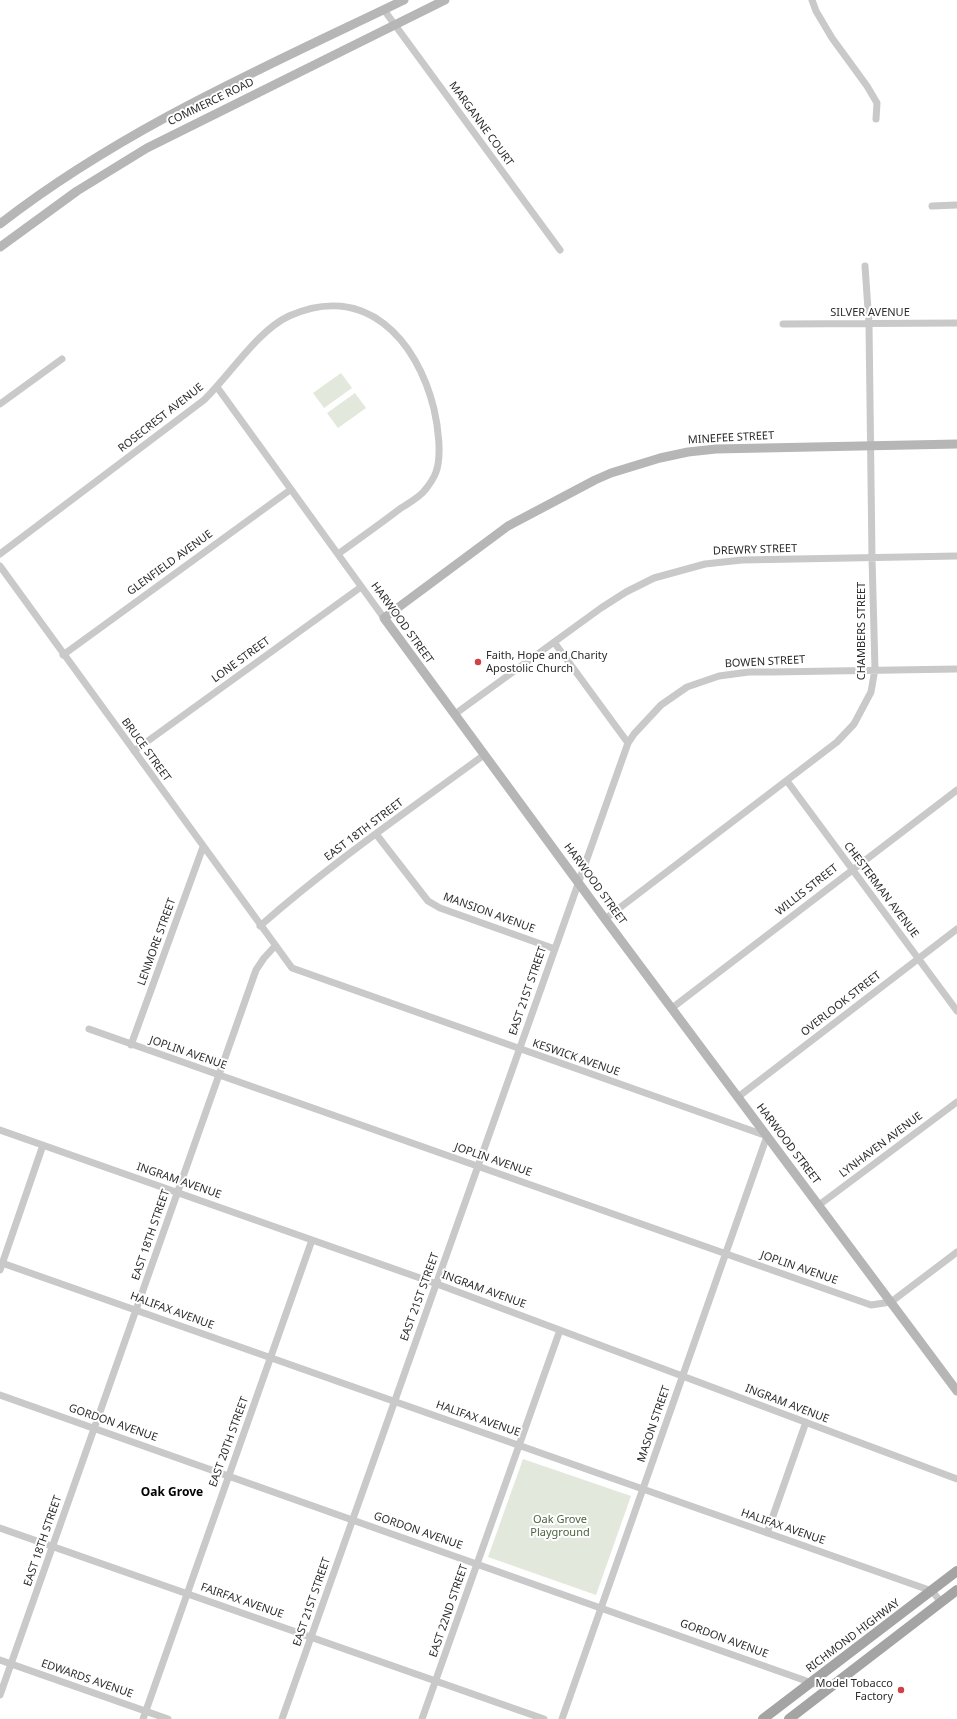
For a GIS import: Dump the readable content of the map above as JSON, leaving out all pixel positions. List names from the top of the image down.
{
  "streets": {
    "main road": ["RICHMOND HIGHWAY"],
    "street": [
      "COMMERCE ROAD",
      "MARGANNE COURT",
      "SILVER AVENUE",
      "ROSECREST AVENUE",
      "MINEFEE STREET",
      "DREWRY STREET",
      "GLENFIELD AVENUE",
      "HARWOOD STREET",
      "CHAMBERS STREET",
      "LONE STREET",
      "BOWEN STREET",
      "BRUCE STREET",
      "EAST 18TH STREET",
      "WILLIS STREET",
      "CHESTERMAN AVENUE",
      "MANSION AVENUE",
      "LENMORE STREET",
      "EAST 21ST STREET",
      "OVERLOOK STREET",
      "JOPLIN AVENUE",
      "KESWICK AVENUE",
      "LYNHAVEN AVENUE",
      "INGRAM AVENUE",
      "HALIFAX AVENUE",
      "GORDON AVENUE",
      "MASON STREET",
      "EAST 20TH STREET",
      "FAIRFAX AVENUE",
      "EAST 22ND STREET",
      "EDWARDS AVENUE"
    ]
  },
  "crossings": [
    ["COMMERCE ROAD", "MARGANNE COURT"],
    ["SILVER AVENUE", "CHAMBERS STREET"],
    ["ROSECREST AVENUE", "HARWOOD STREET"],
    ["MINEFEE STREET", "HARWOOD STREET"],
    ["MINEFEE STREET", "CHAMBERS STREET"],
    ["DREWRY STREET", "HARWOOD STREET"],
    ["DREWRY STREET", "CHAMBERS STREET"],
    ["GLENFIELD AVENUE", "HARWOOD STREET"],
    ["GLENFIELD AVENUE", "BRUCE STREET"],
    ["HARWOOD STREET", "CHAMBERS STREET"],
    ["HARWOOD STREET", "LONE STREET"],
    ["HARWOOD STREET", "BOWEN STREET"],
    ["HARWOOD STREET", "EAST 18TH STREET"],
    ["HARWOOD STREET", "WILLIS STREET"],
    ["HARWOOD STREET", "EAST 21ST STREET"],
    ["HARWOOD STREET", "OVERLOOK STREET"],
    ["HARWOOD STREET", "JOPLIN AVENUE"],
    ["HARWOOD STREET", "KESWICK AVENUE"],
    ["HARWOOD STREET", "LYNHAVEN AVENUE"],
    ["HARWOOD STREET", "MASON STREET"],
    ["CHAMBERS STREET", "BOWEN STREET"],
    ["CHAMBERS STREET", "CHESTERMAN AVENUE"],
    ["LONE STREET", "BRUCE STREET"],
    ["BOWEN STREET", "EAST 21ST STREET"],
    ["BRUCE STREET", "EAST 18TH STREET"],
    ["BRUCE STREET", "LENMORE STREET"],
    ["BRUCE STREET", "KESWICK AVENUE"],
    ["EAST 18TH STREET", "MANSION AVENUE"],
    ["EAST 18TH STREET", "JOPLIN AVENUE"],
    ["EAST 18TH STREET", "KESWICK AVENUE"],
    ["EAST 18TH STREET", "INGRAM AVENUE"],
    ["EAST 18TH STREET", "HALIFAX AVENUE"],
    ["EAST 18TH STREET", "GORDON AVENUE"],
    ["EAST 18TH STREET", "FAIRFAX AVENUE"],
    ["EAST 18TH STREET", "EDWARDS AVENUE"],
    ["WILLIS STREET", "CHESTERMAN AVENUE"],
    ["CHESTERMAN AVENUE", "OVERLOOK STREET"],
    ["MANSION AVENUE", "EAST 21ST STREET"],
    ["LENMORE STREET", "JOPLIN AVENUE"],
    ["EAST 21ST STREET", "JOPLIN AVENUE"],
    ["EAST 21ST STREET", "KESWICK AVENUE"],
    ["EAST 21ST STREET", "INGRAM AVENUE"],
    ["EAST 21ST STREET", "HALIFAX AVENUE"],
    ["EAST 21ST STREET", "GORDON AVENUE"],
    ["EAST 21ST STREET", "FAIRFAX AVENUE"],
    ["JOPLIN AVENUE", "MASON STREET"],
    ["KESWICK AVENUE", "MASON STREET"],
    ["INGRAM AVENUE", "MASON STREET"],
    ["INGRAM AVENUE", "EAST 20TH STREET"],
    ["INGRAM AVENUE", "EAST 22ND STREET"],
    ["HALIFAX AVENUE", "MASON STREET"],
    ["HALIFAX AVENUE", "EAST 20TH STREET"],
    ["HALIFAX AVENUE", "EAST 22ND STREET"],
    ["HALIFAX AVENUE", "RICHMOND HIGHWAY"],
    ["GORDON AVENUE", "MASON STREET"],
    ["GORDON AVENUE", "EAST 20TH STREET"],
    ["GORDON AVENUE", "EAST 22ND STREET"],
    ["GORDON AVENUE", "RICHMOND HIGHWAY"],
    ["EAST 20TH STREET", "FAIRFAX AVENUE"],
    ["EAST 20TH STREET", "EDWARDS AVENUE"],
    ["FAIRFAX AVENUE", "EAST 22ND STREET"]
  ],
  "districts": ["Oak Grove"],
  "parks": ["Oak Grove Playground"],
  "places": ["Faith, Hope and Charity Apostolic Church", "Model Tobacco Factory"]
}
